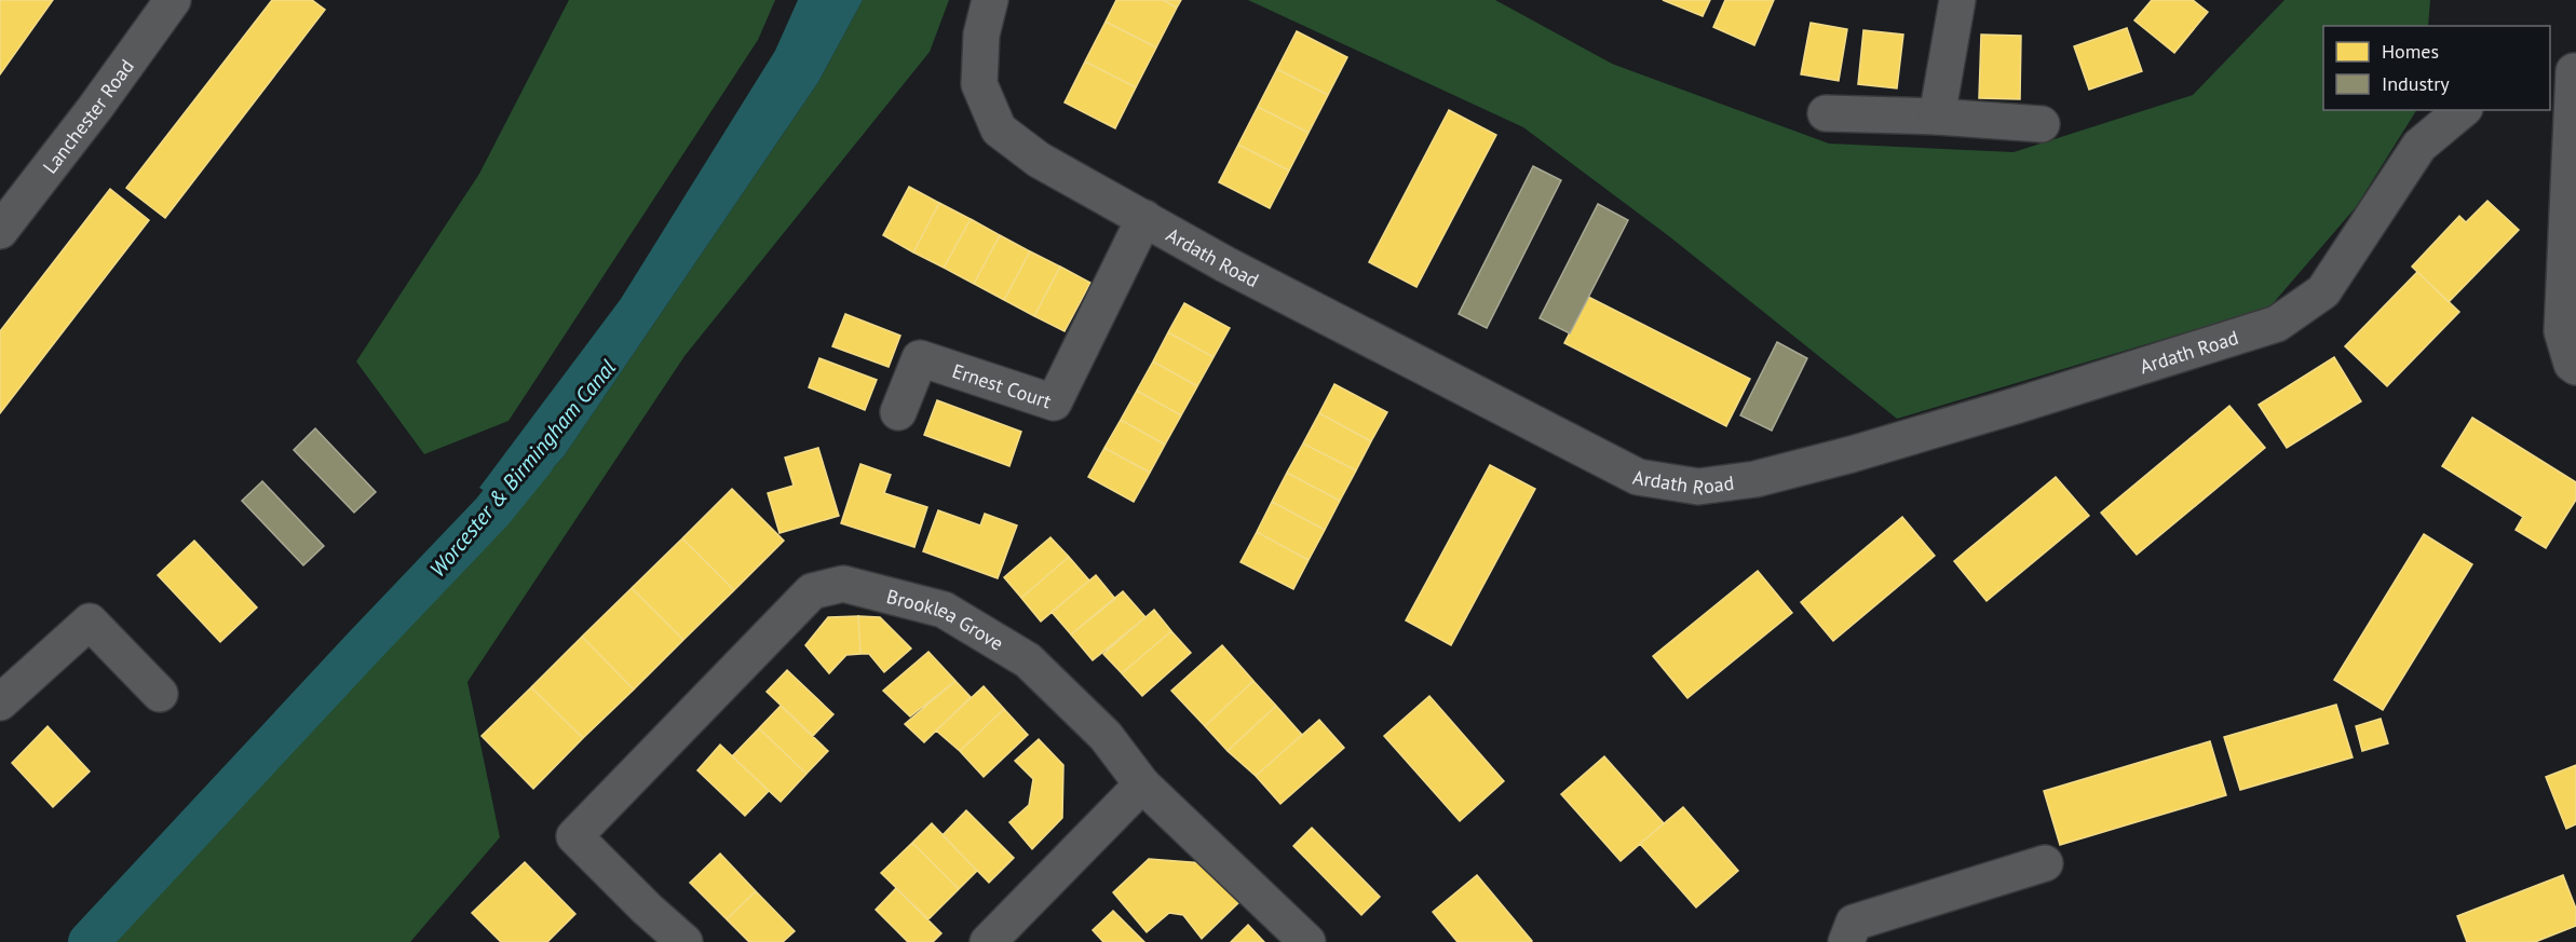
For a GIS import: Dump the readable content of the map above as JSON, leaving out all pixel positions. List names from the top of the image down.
{
  "streets": {
    "street": [
      "Lanchester Road",
      "Ardath Road",
      "Ernest Court",
      "Brooklea Grove"
    ]
  },
  "crossings": [
    ["Ardath Road", "Ernest Court"]
  ],
  "water": ["Worcester & Birmingham Canal"],
  "legend": ["Homes", "Industry"]
}
